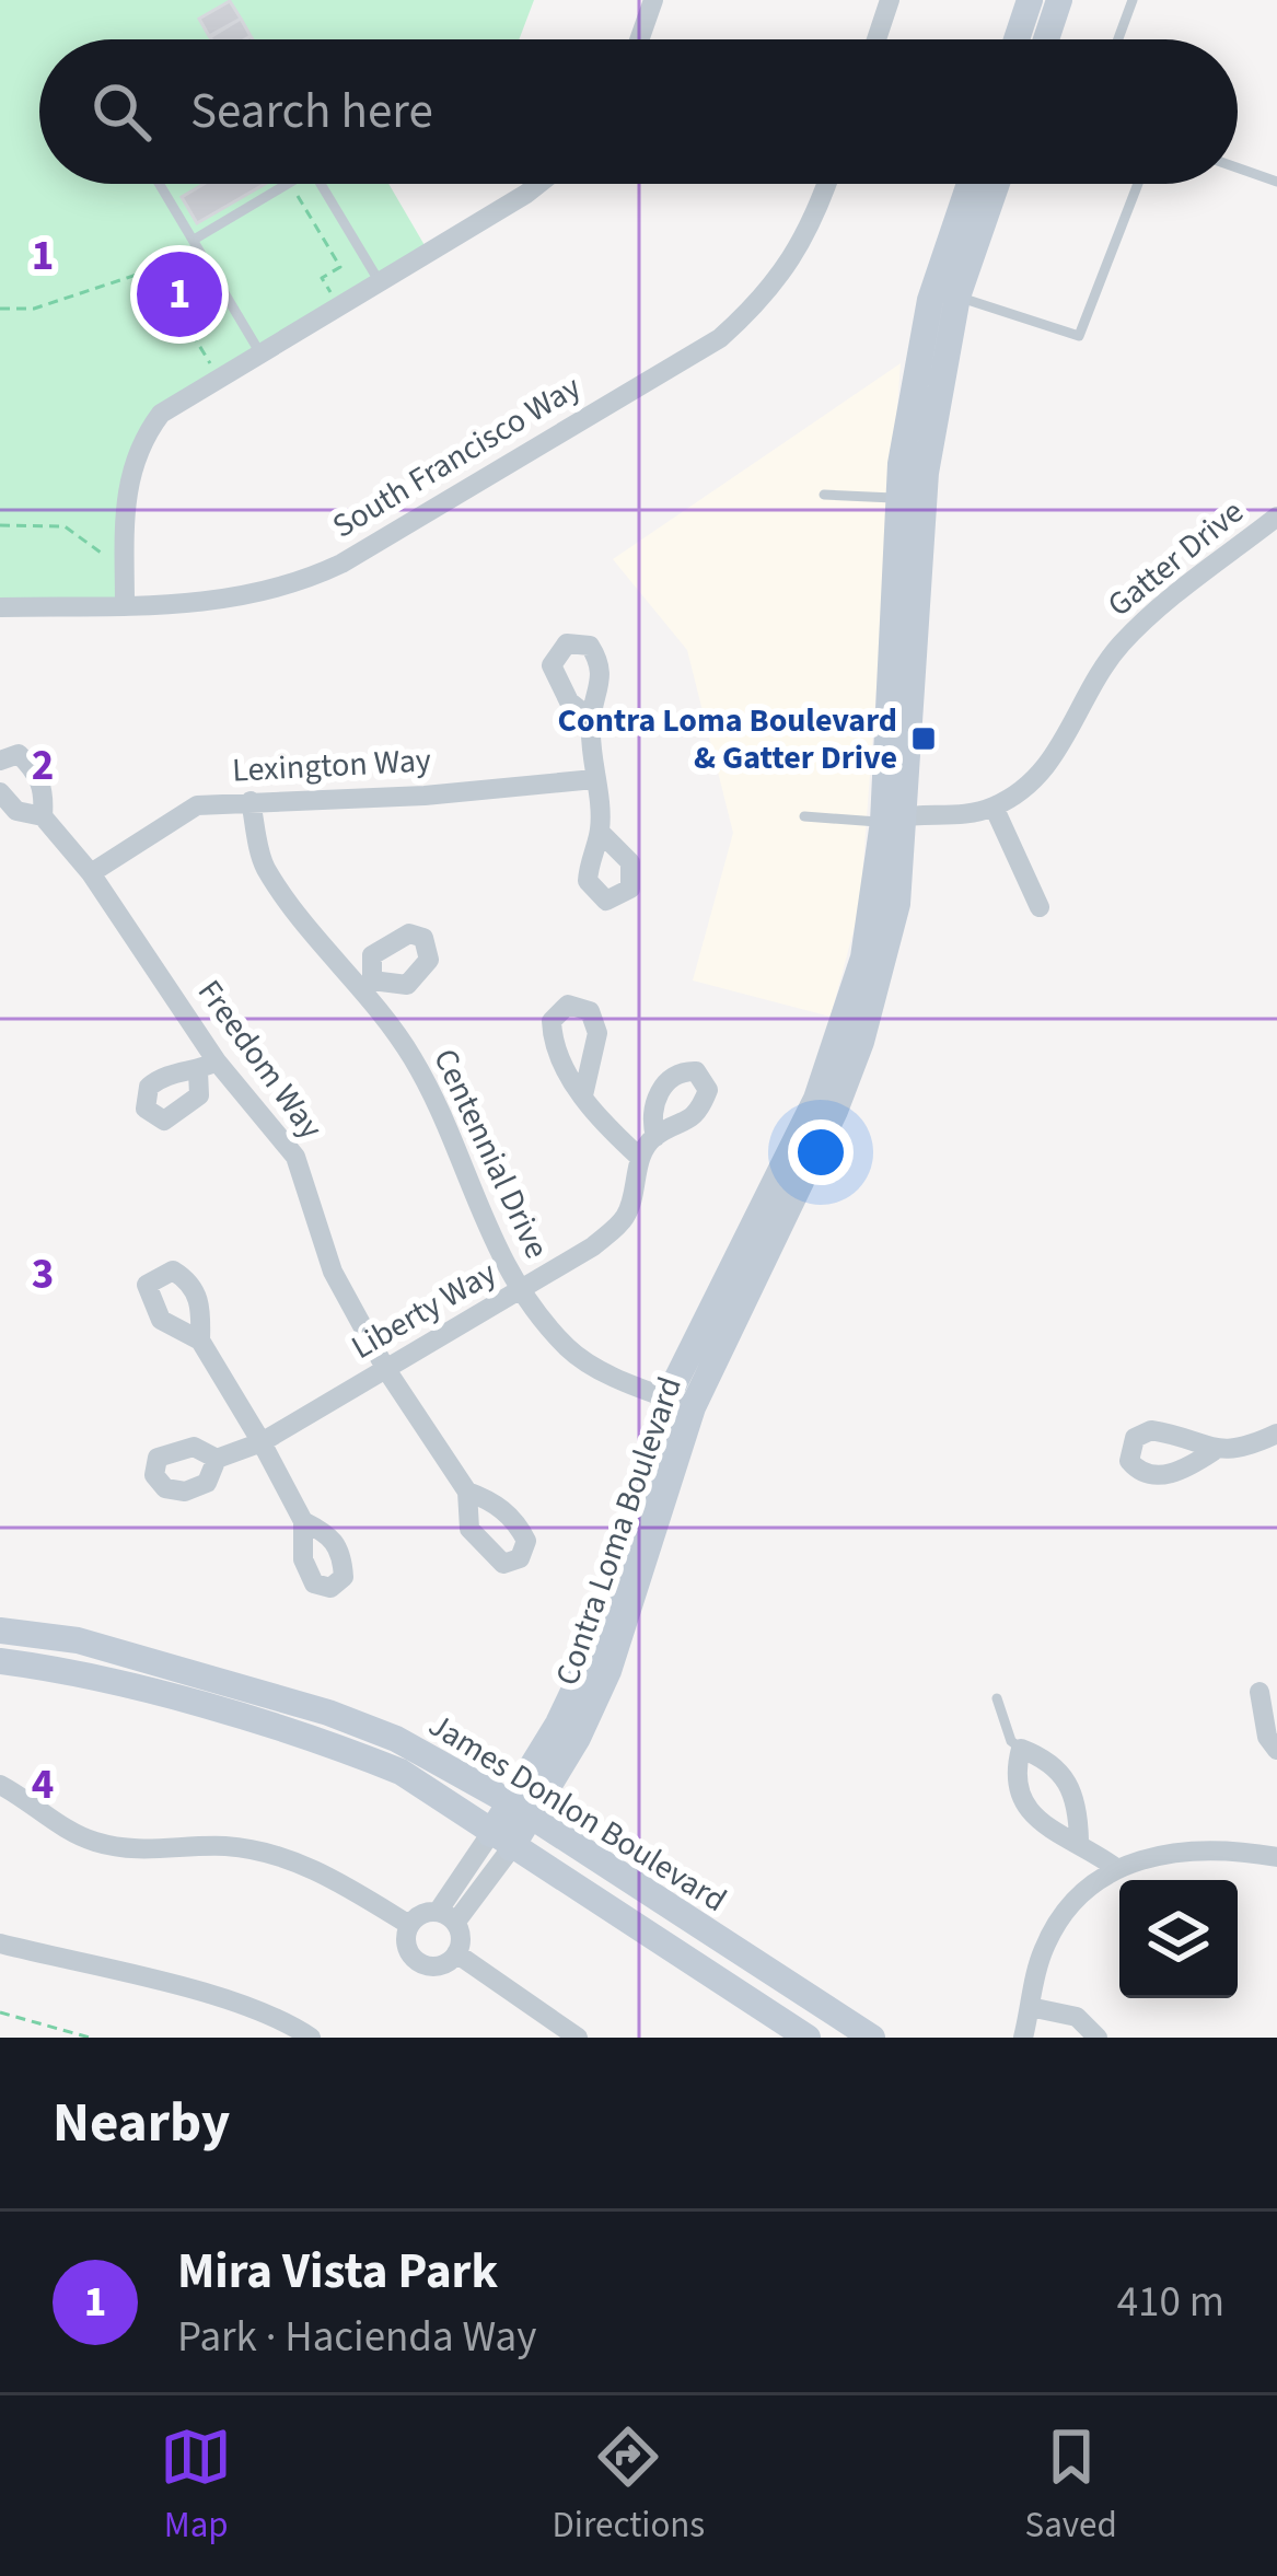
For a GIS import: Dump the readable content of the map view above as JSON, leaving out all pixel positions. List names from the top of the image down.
{
  "streets": {
    "main road": ["Contra Loma Boulevard", "James Donlon Boulevard"],
    "street": [
      "South Francisco Way",
      "Gatter Drive",
      "Lexington Way",
      "Freedom Way",
      "Centennial Drive",
      "Liberty Way"
    ]
  },
  "crossings": [
    ["Gatter Drive", "Contra Loma Boulevard"],
    ["Lexington Way", "Freedom Way"],
    ["Lexington Way", "Centennial Drive"],
    ["Freedom Way", "Liberty Way"],
    ["Centennial Drive", "Liberty Way"],
    ["Centennial Drive", "Contra Loma Boulevard"],
    ["Contra Loma Boulevard", "James Donlon Boulevard"]
  ],
  "places": {
    "transit": ["Contra Loma Boulevard & Gatter Drive"]
  },
  "page": {
    "search": "Search here",
    "pins": "1",
    "heading": "Nearby",
    "list": [
      {
        "mark": "1",
        "name": "Mira Vista Park",
        "note": "Park · Hacienda Way",
        "value": "410 m"
      }
    ],
    "nav": ["Map", "Directions", "Saved"]
  },
  "grid": {
    "rows": [
      "1",
      "2",
      "3",
      "4"
    ]
  }
}
